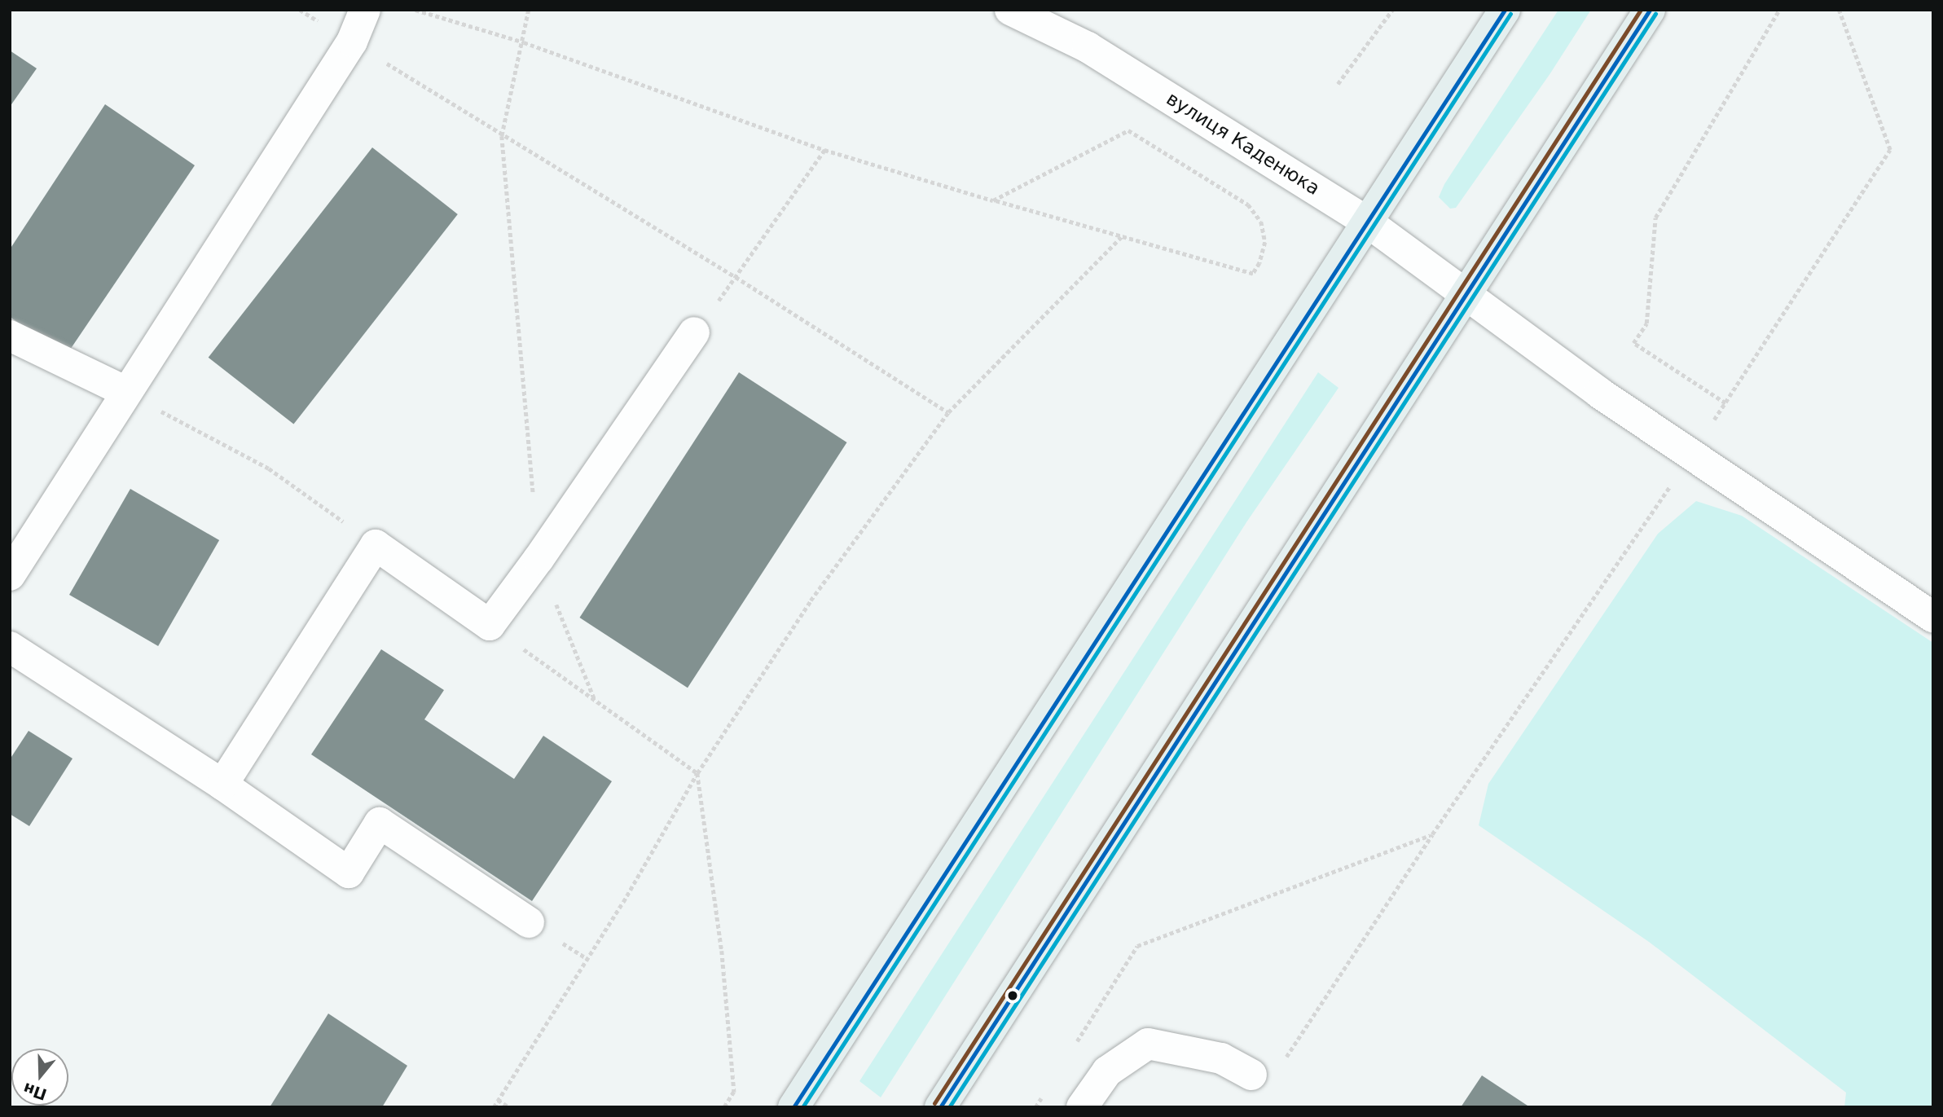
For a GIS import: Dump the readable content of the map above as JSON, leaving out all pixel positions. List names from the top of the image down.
{
  "streets": {
    "street": ["вулиця Каденюка"]
  },
  "north": "bottom"
}
